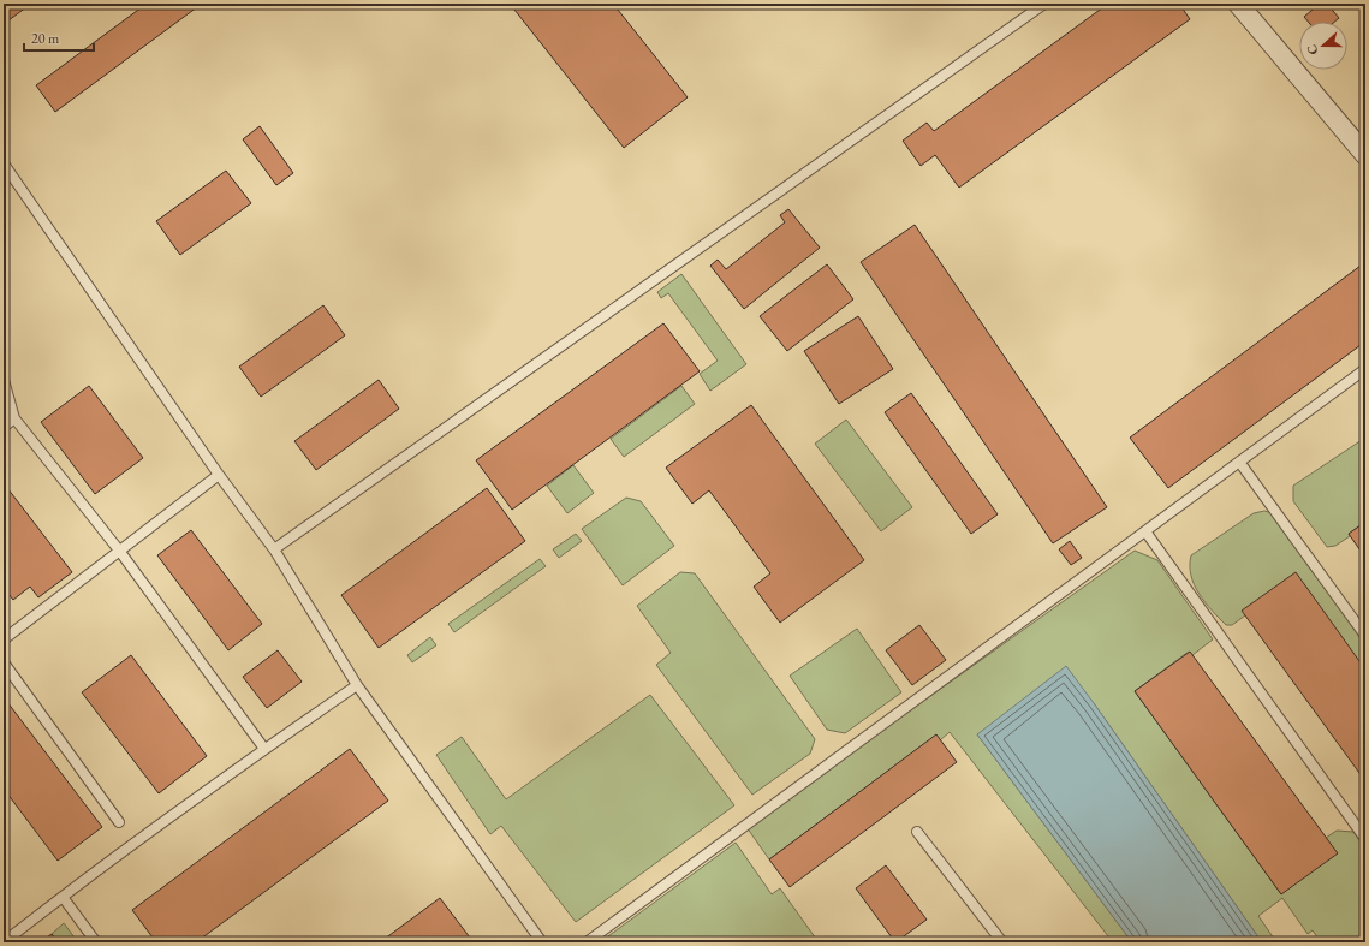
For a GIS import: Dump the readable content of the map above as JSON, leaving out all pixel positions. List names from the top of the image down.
{
  "scale_bar": "20 m",
  "north": "left"
}
